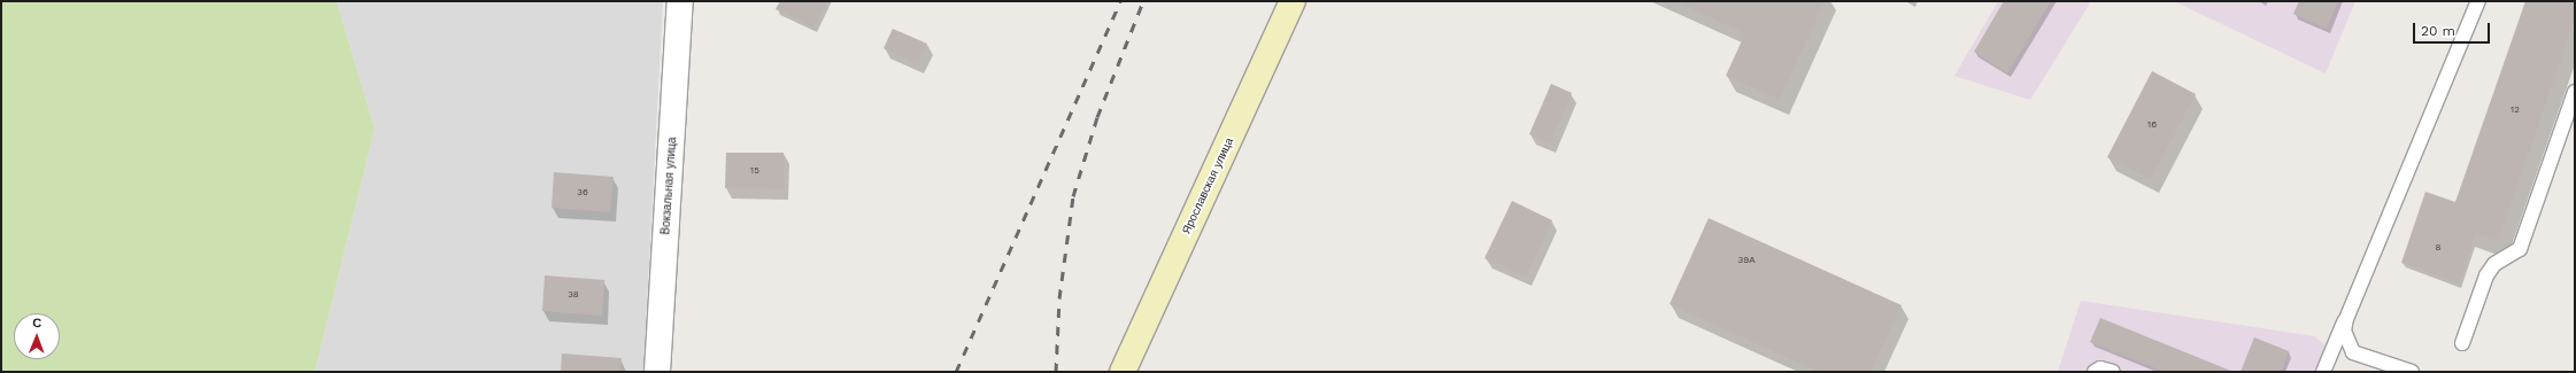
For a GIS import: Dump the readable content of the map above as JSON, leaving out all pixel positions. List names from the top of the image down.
{
  "streets": {
    "main road": ["Ярославская улица"],
    "street": ["Вокзальная улица"]
  },
  "house_numbers": [
    "12",
    "16",
    "15",
    "36",
    "8",
    "39А",
    "38"
  ],
  "scale_bar": "20 m",
  "north": "top"
}
